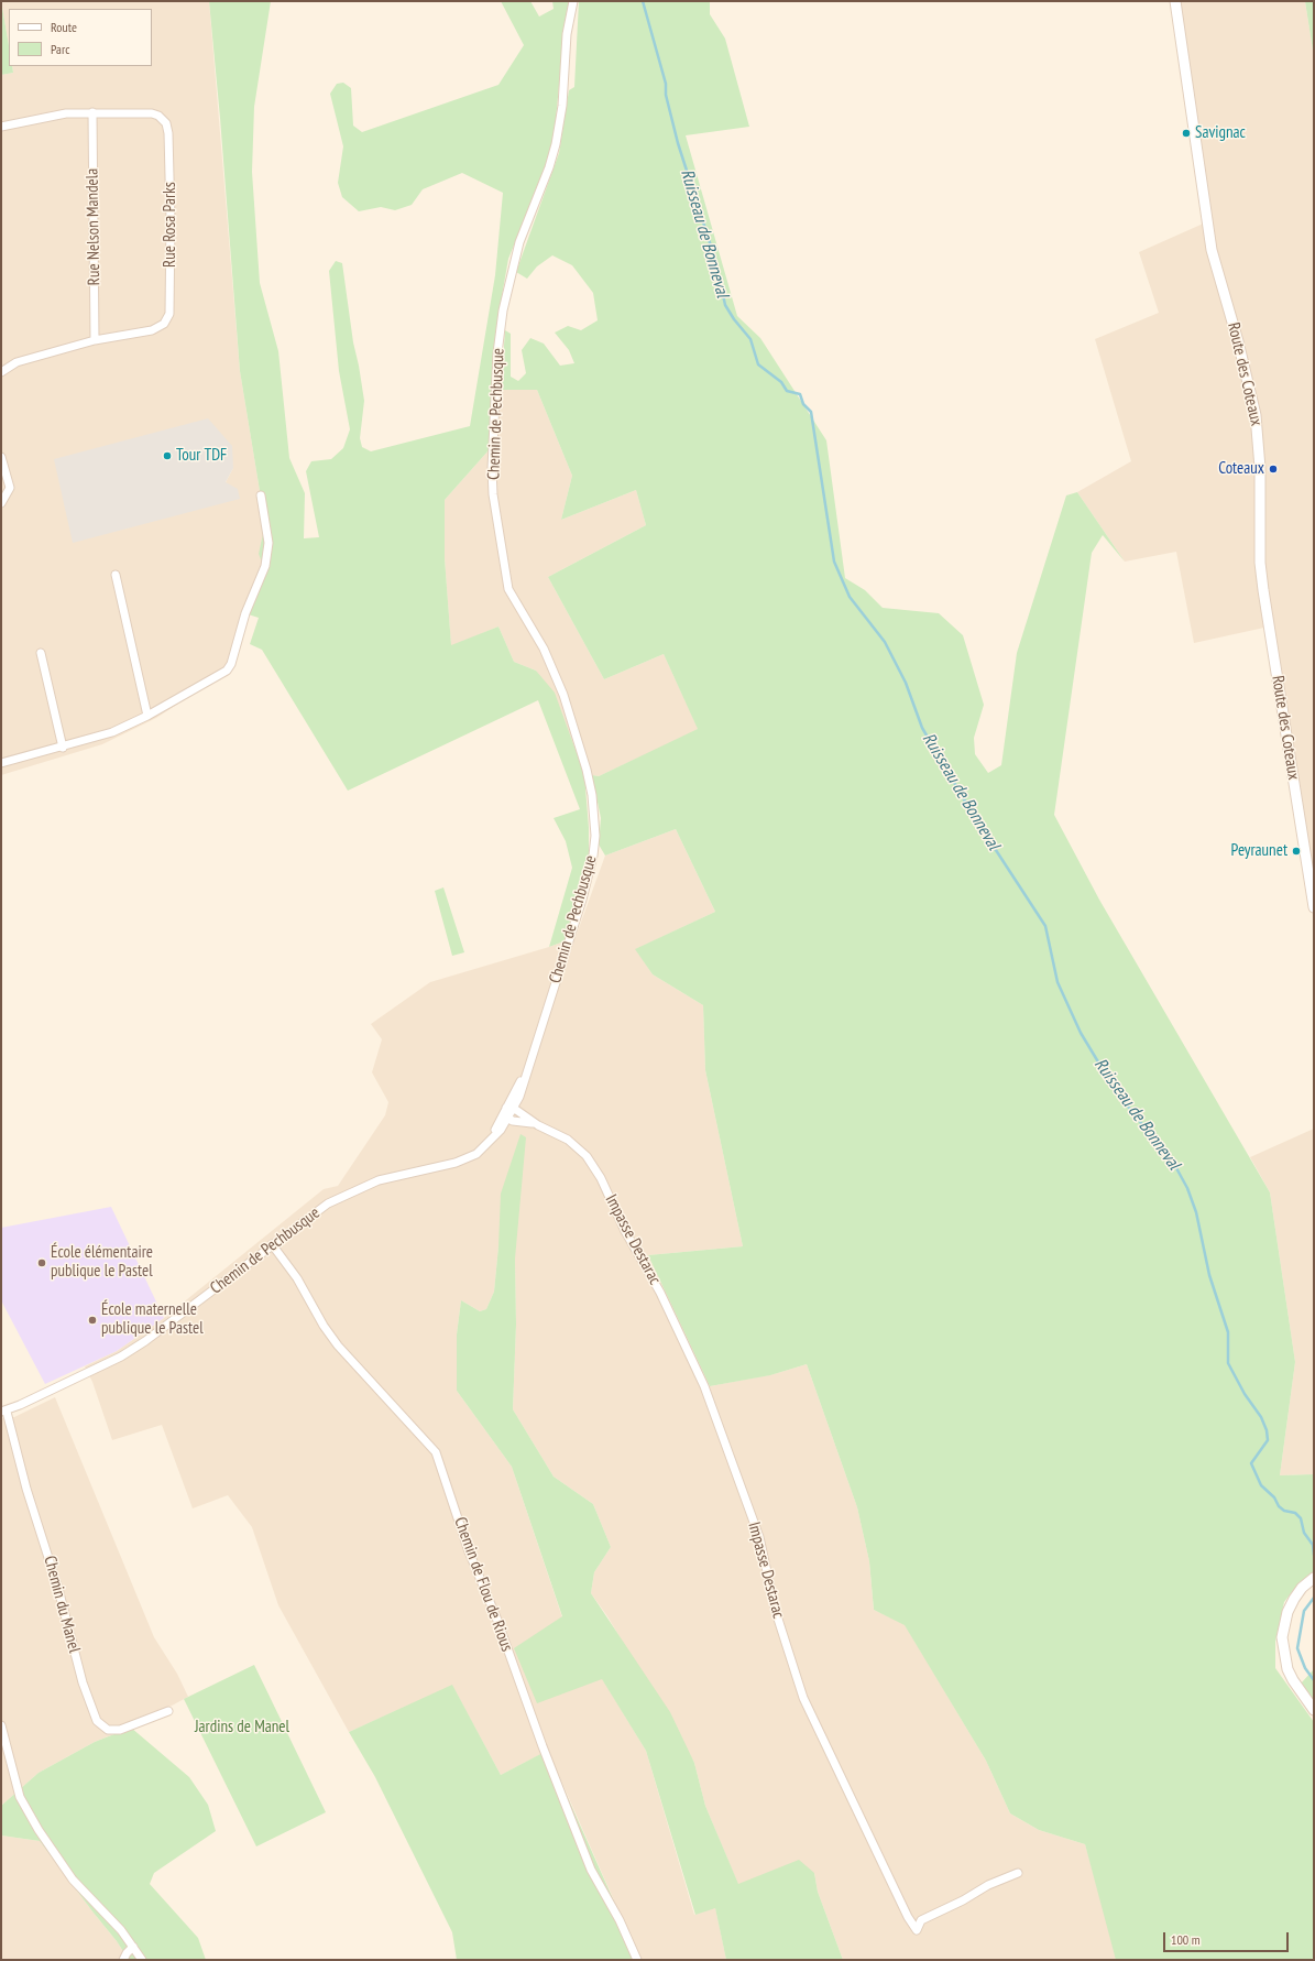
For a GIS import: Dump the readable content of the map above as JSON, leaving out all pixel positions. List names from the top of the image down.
{
  "streets": {
    "street": [
      "Rue Rosa Parks",
      "Rue Nelson Mandela",
      "Route des Coteaux",
      "Chemin de Pechbusque",
      "Impasse Destarac",
      "Chemin de Flou de Rious",
      "Chemin du Manel"
    ]
  },
  "crossings": [
    ["Rue Rosa Parks", "Rue Nelson Mandela"],
    ["Chemin de Pechbusque", "Impasse Destarac"],
    ["Chemin de Pechbusque", "Chemin de Flou de Rious"],
    ["Chemin de Pechbusque", "Chemin du Manel"]
  ],
  "water": ["Ruisseau de Bonneval"],
  "parks": ["Jardins de Manel"],
  "places": [
    "Savignac",
    "Tour TDF",
    "Coteaux",
    "Peyraunet",
    "École élémentaire publique le Pastel",
    "École maternelle publique le Pastel"
  ],
  "legend": ["Route", "Parc"],
  "scale_bar": "100 m"
}
